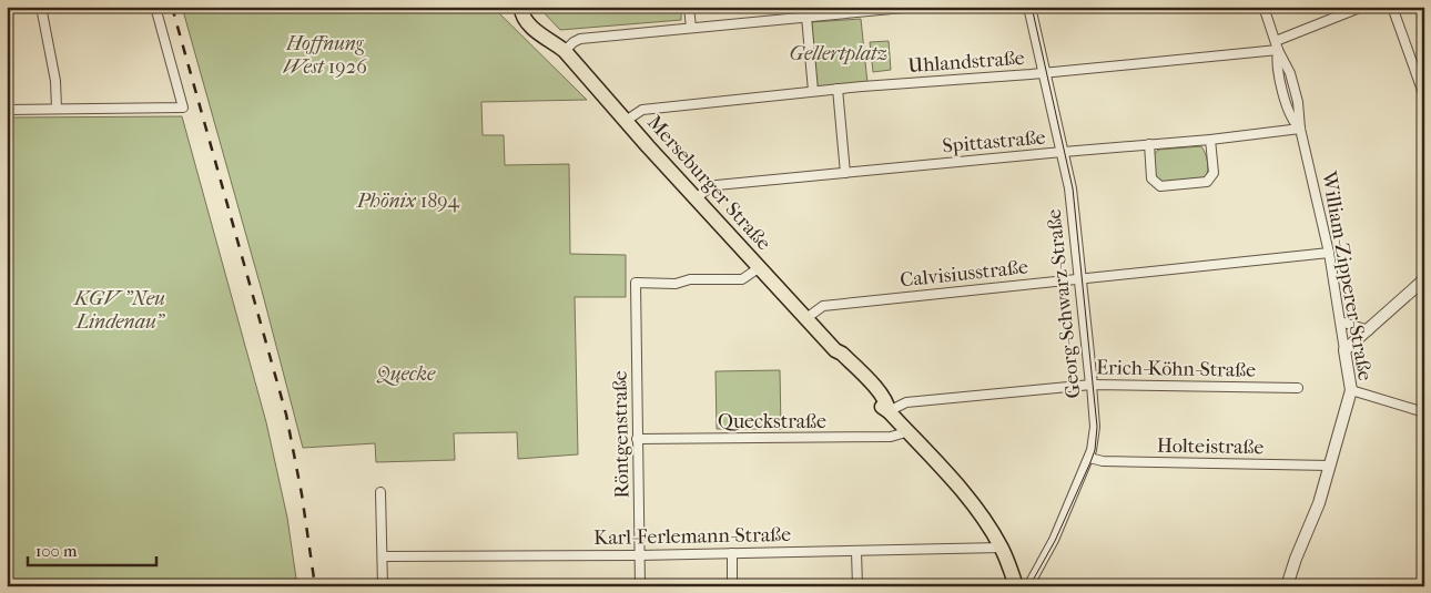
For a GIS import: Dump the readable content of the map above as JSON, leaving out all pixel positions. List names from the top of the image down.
{
  "streets": {
    "main road": ["Merseburger Straße"],
    "street": [
      "Uhlandstraße",
      "Spittastraße",
      "Calvisiusstraße",
      "William-Zipperer-Straße",
      "Georg-Schwarz-Straße",
      "Erich-Köhn-Straße",
      "Queckstraße",
      "Röntgenstraße",
      "Holteistraße",
      "Karl-Ferlemann-Straße"
    ]
  },
  "crossings": [
    ["Uhlandstraße", "Merseburger Straße"],
    ["Uhlandstraße", "William-Zipperer-Straße"],
    ["Uhlandstraße", "Georg-Schwarz-Straße"],
    ["Spittastraße", "Merseburger Straße"],
    ["Spittastraße", "William-Zipperer-Straße"],
    ["Spittastraße", "Georg-Schwarz-Straße"],
    ["Merseburger Straße", "Calvisiusstraße"],
    ["Merseburger Straße", "Erich-Köhn-Straße"],
    ["Merseburger Straße", "Queckstraße"],
    ["Merseburger Straße", "Röntgenstraße"],
    ["Merseburger Straße", "Karl-Ferlemann-Straße"],
    ["Calvisiusstraße", "William-Zipperer-Straße"],
    ["Calvisiusstraße", "Georg-Schwarz-Straße"],
    ["William-Zipperer-Straße", "Holteistraße"],
    ["Georg-Schwarz-Straße", "Erich-Köhn-Straße"],
    ["Georg-Schwarz-Straße", "Holteistraße"],
    ["Queckstraße", "Röntgenstraße"],
    ["Röntgenstraße", "Karl-Ferlemann-Straße"]
  ],
  "parks": [
    "Hoffnung West 1926",
    "Gellertplatz",
    "Phönix 1894",
    "KGV \"Neu Lindenau\"",
    "Quecke"
  ],
  "scale_bar": "100 m"
}
